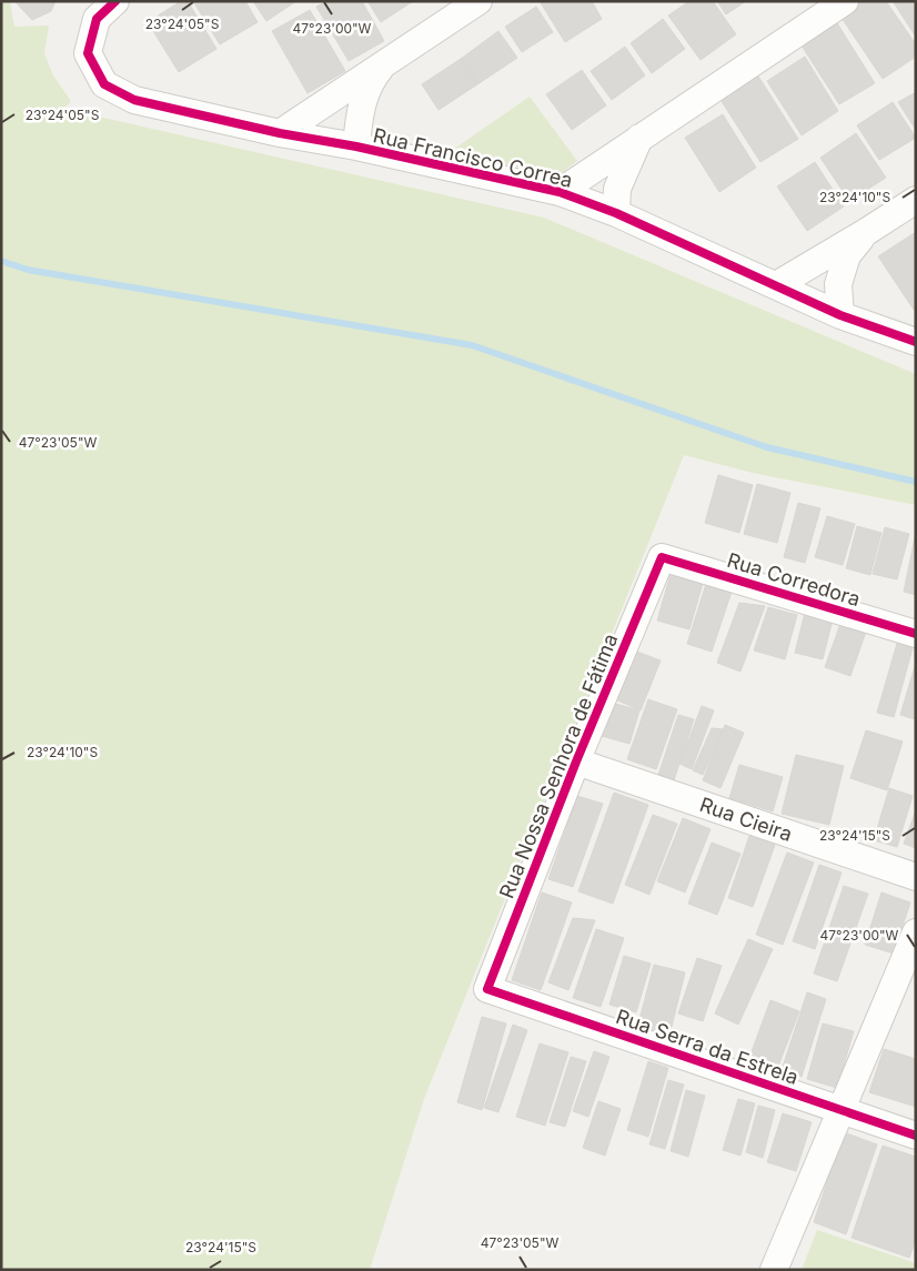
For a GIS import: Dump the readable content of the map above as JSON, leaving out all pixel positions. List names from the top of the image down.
{
  "streets": {
    "street": [
      "Rua Francisco Correa",
      "Rua Corredora",
      "Rua Nossa Senhora de Fátima",
      "Rua Cieira",
      "Rua Serra da Estrela"
    ]
  },
  "crossings": [
    ["Rua Corredora", "Rua Nossa Senhora de Fátima"],
    ["Rua Nossa Senhora de Fátima", "Rua Cieira"],
    ["Rua Nossa Senhora de Fátima", "Rua Serra da Estrela"]
  ],
  "coordinates": [
    "23°24'05\"S",
    "47°23'00\"W",
    "23°24'10\"S",
    "47°23'05\"W",
    "23°24'15\"S"
  ]
}
